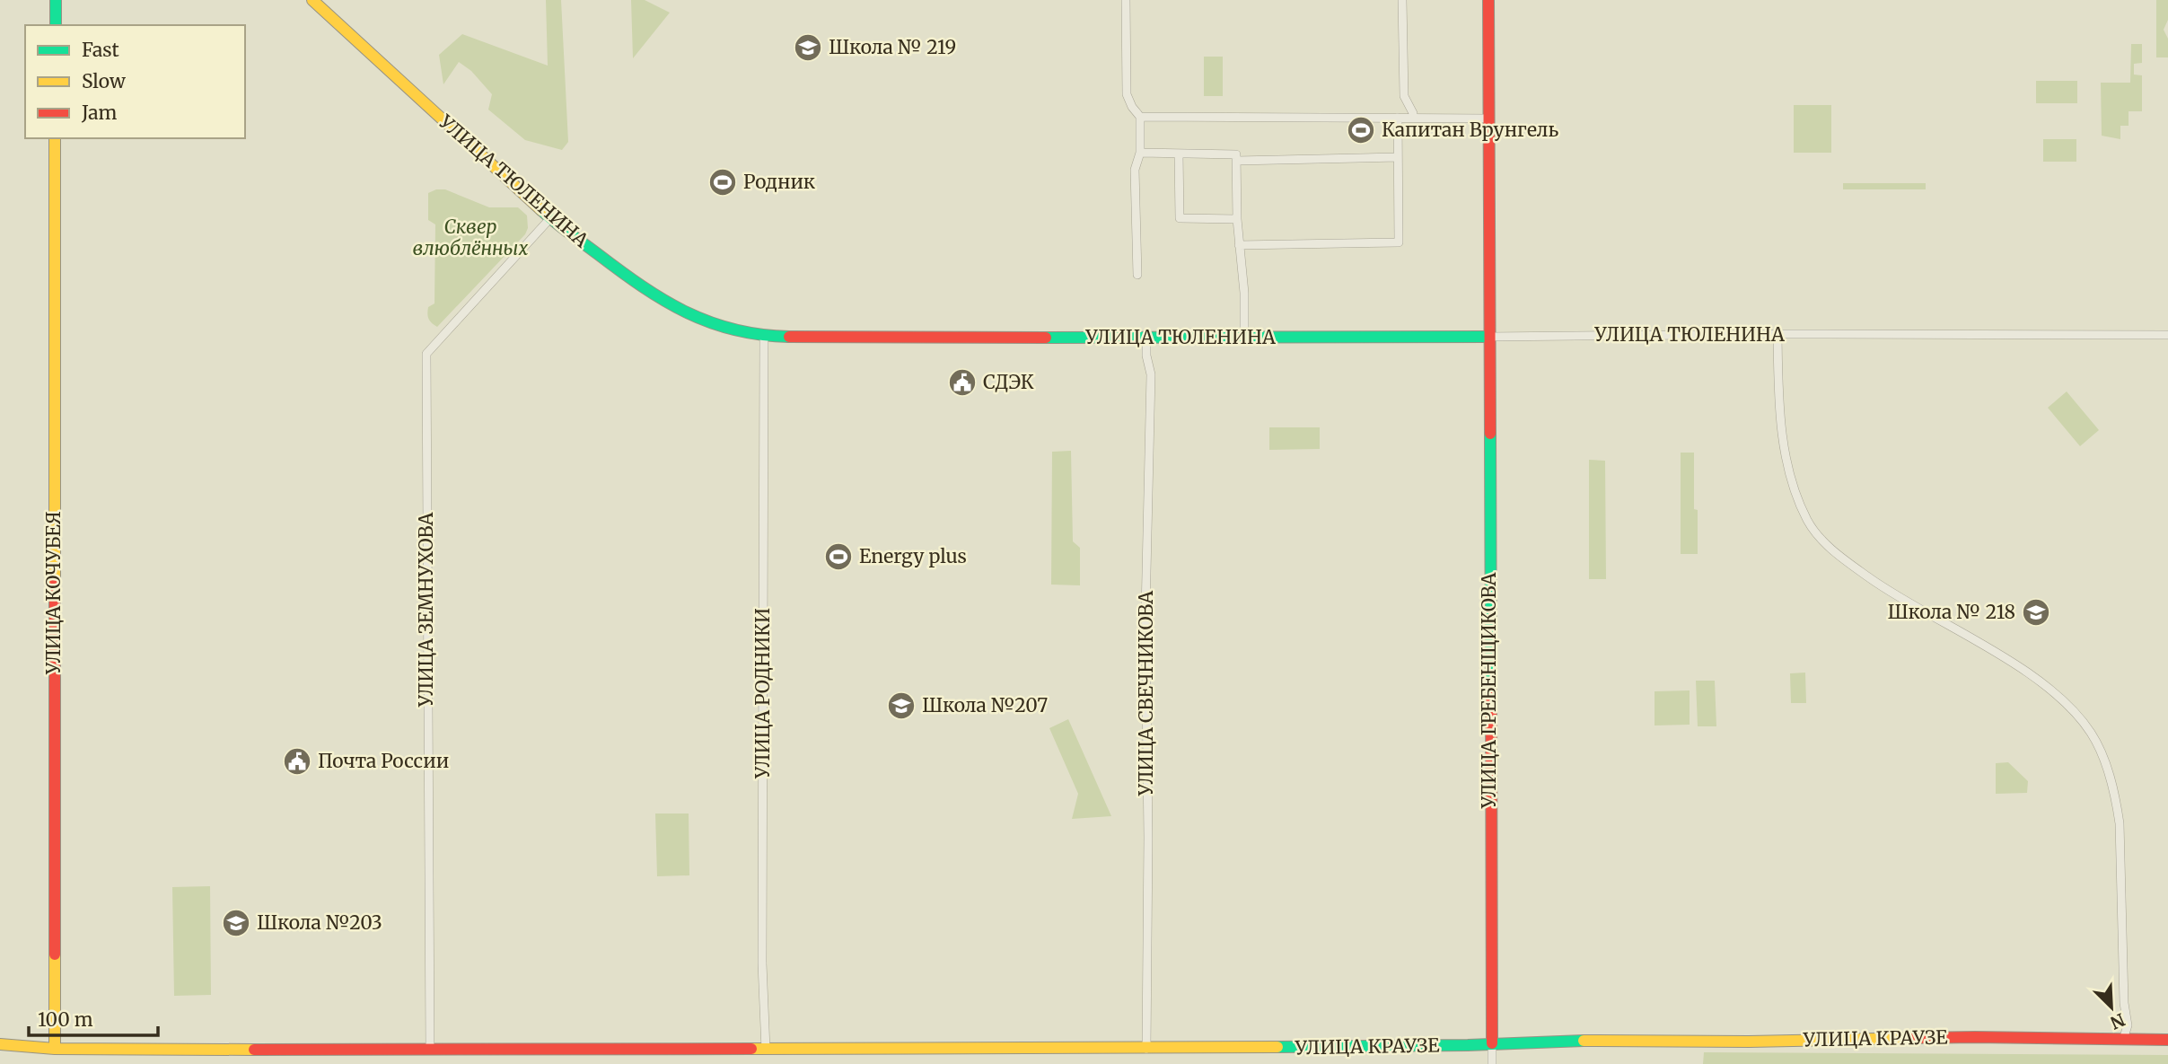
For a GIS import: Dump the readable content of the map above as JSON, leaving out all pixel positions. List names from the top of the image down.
{
  "streets": {
    "street": [
      "УЛИЦА ТЮЛЕНИНА",
      "УЛИЦА КОЧУБЕЯ",
      "УЛИЦА ЗЕМНУХОВА",
      "УЛИЦА ГРЕБЕНЩИКОВА",
      "УЛИЦА РОДНИКИ",
      "УЛИЦА СВЕЧНИКОВА",
      "УЛИЦА КРАУЗЕ"
    ]
  },
  "crossings": [
    ["УЛИЦА ТЮЛЕНИНА", "УЛИЦА ЗЕМНУХОВА"],
    ["УЛИЦА ТЮЛЕНИНА", "УЛИЦА ГРЕБЕНЩИКОВА"],
    ["УЛИЦА ТЮЛЕНИНА", "УЛИЦА РОДНИКИ"],
    ["УЛИЦА ТЮЛЕНИНА", "УЛИЦА СВЕЧНИКОВА"],
    ["УЛИЦА КОЧУБЕЯ", "УЛИЦА КРАУЗЕ"],
    ["УЛИЦА ЗЕМНУХОВА", "УЛИЦА КРАУЗЕ"],
    ["УЛИЦА ГРЕБЕНЩИКОВА", "УЛИЦА КРАУЗЕ"],
    ["УЛИЦА РОДНИКИ", "УЛИЦА КРАУЗЕ"],
    ["УЛИЦА СВЕЧНИКОВА", "УЛИЦА КРАУЗЕ"]
  ],
  "parks": ["Сквер влюблённых"],
  "places": {
    "school or university": [
      "Школа № 219",
      "Школа № 218",
      "Школа №207",
      "Школа №203"
    ],
    "sports": ["Капитан Врунгель", "Родник", "Energy plus"],
    "public building": ["СДЭК", "Почта России"]
  },
  "legend": ["Fast", "Slow", "Jam"],
  "scale_bar": "100 m",
  "north": "bottom right"
}
